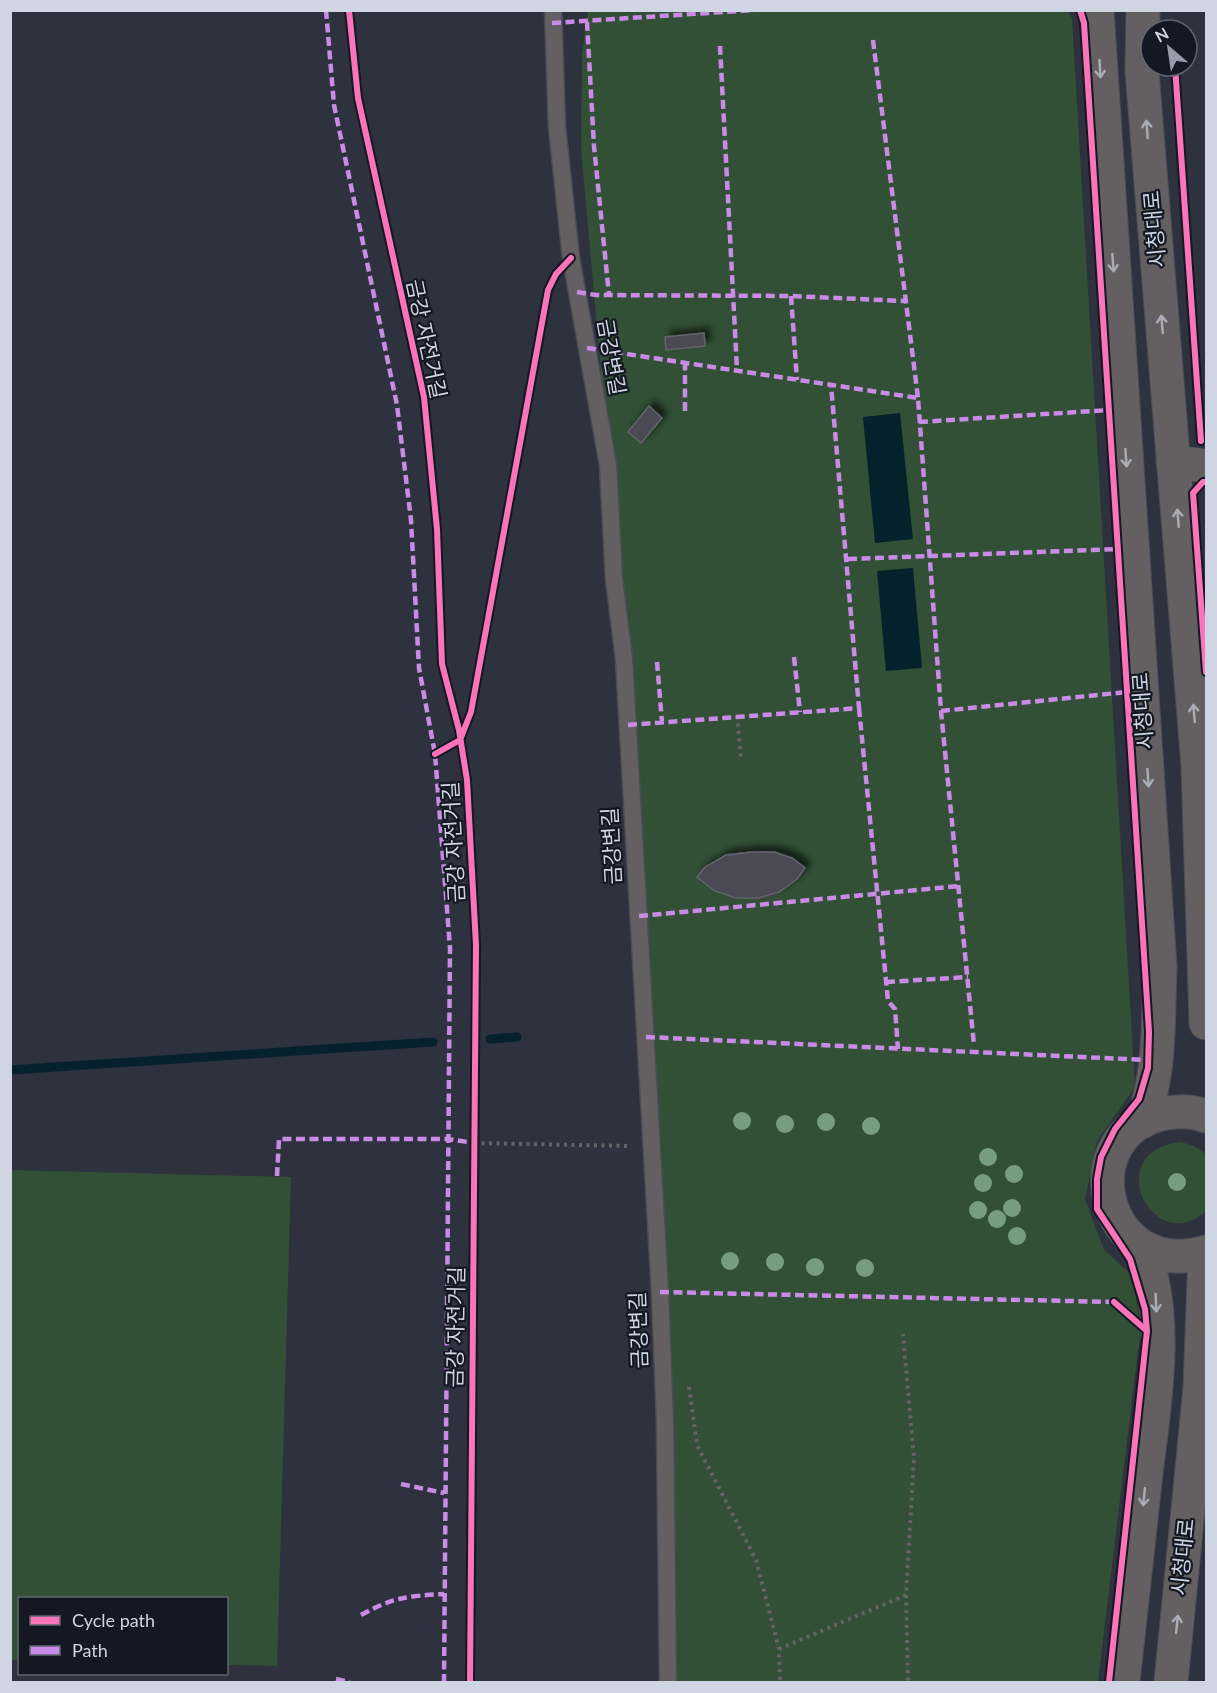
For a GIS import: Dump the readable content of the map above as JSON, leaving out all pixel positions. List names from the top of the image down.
{
  "streets": {
    "street": ["시청대로"],
    "lane": ["금강변길"],
    "cycle path": ["금강 자전거길"]
  },
  "legend": ["Cycle path", "Path"],
  "north": "top left"
}
